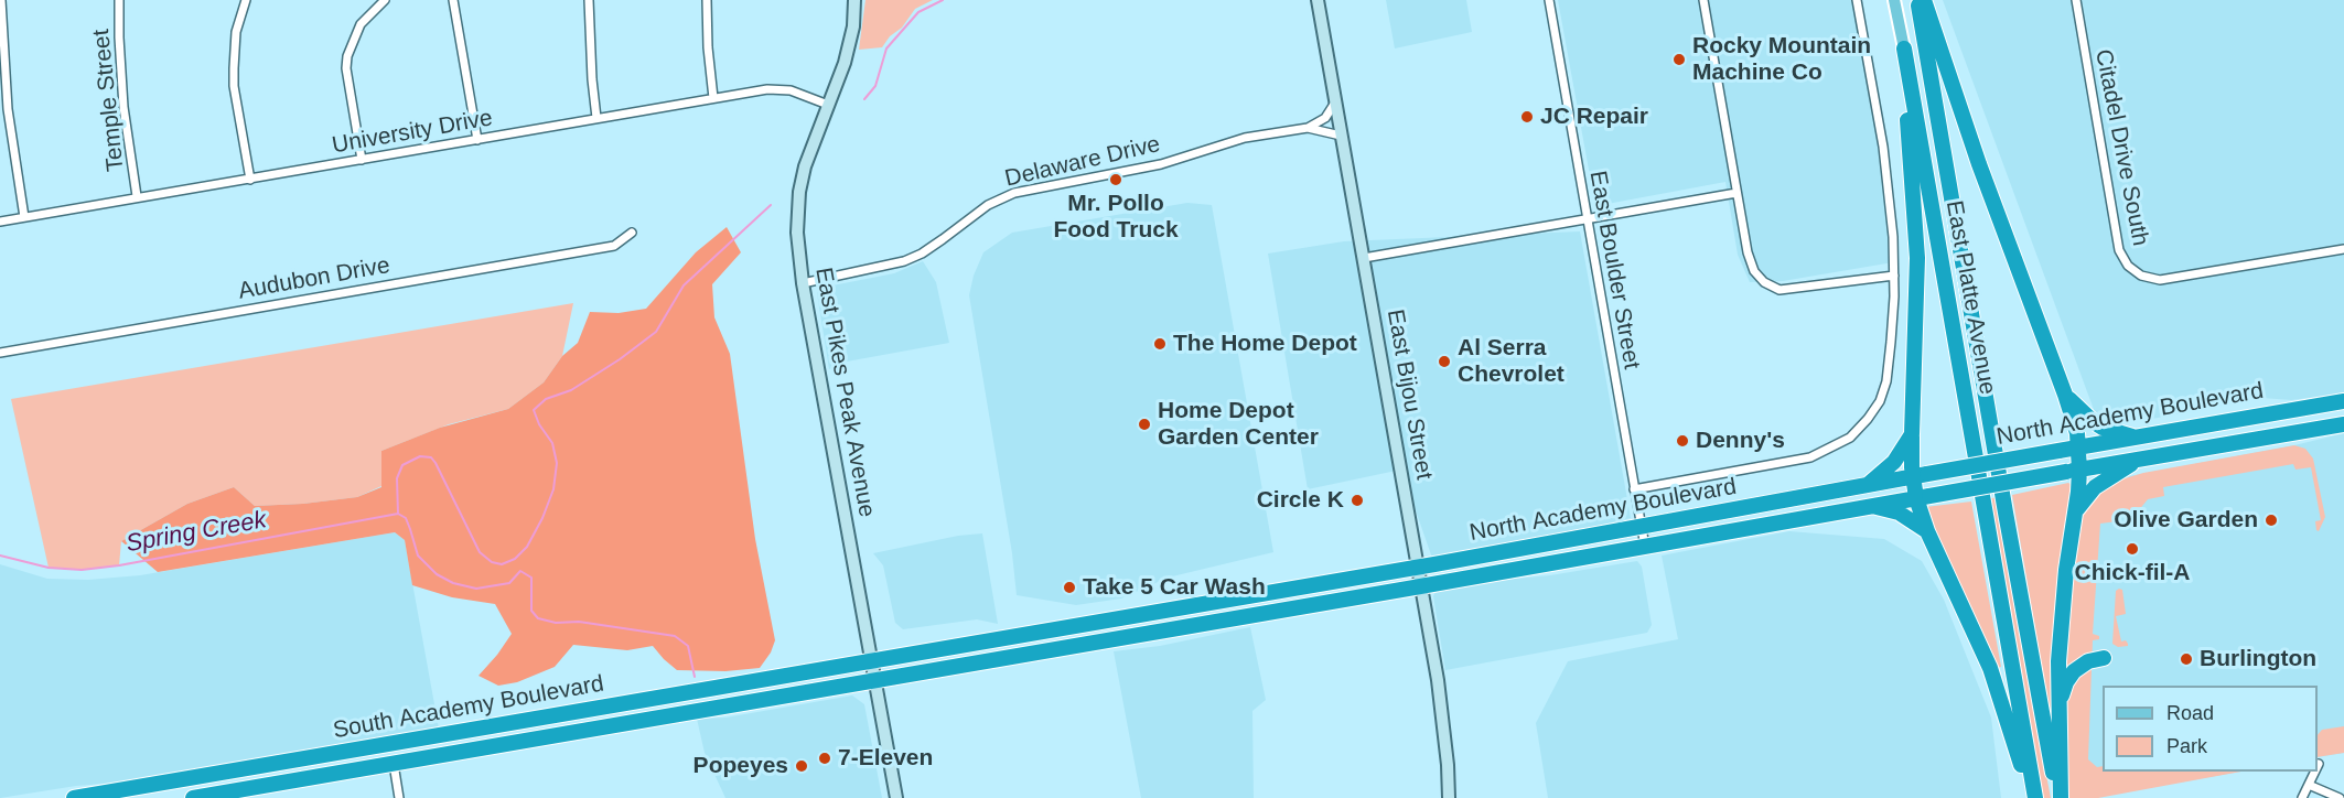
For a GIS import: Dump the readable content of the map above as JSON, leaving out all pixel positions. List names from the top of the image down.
{
  "streets": {
    "highway": ["East Platte Avenue", "North Academy Boulevard", "South Academy Boulevard"],
    "main road": ["East Pikes Peak Avenue", "East Bijou Street"],
    "street": [
      "Temple Street",
      "University Drive",
      "Citadel Drive South",
      "Delaware Drive",
      "East Boulder Street",
      "Audubon Drive"
    ]
  },
  "crossings": [
    ["Temple Street", "University Drive"],
    ["University Drive", "East Pikes Peak Avenue"],
    ["Delaware Drive", "East Pikes Peak Avenue"],
    ["Delaware Drive", "East Bijou Street"],
    ["East Boulder Street", "North Academy Boulevard"],
    ["East Pikes Peak Avenue", "North Academy Boulevard"],
    ["East Pikes Peak Avenue", "South Academy Boulevard"],
    ["East Bijou Street", "North Academy Boulevard"],
    ["North Academy Boulevard", "South Academy Boulevard"]
  ],
  "water": ["Spring Creek"],
  "places": [
    "Rocky Mountain Machine Co",
    "JC Repair",
    "Mr. Pollo Food Truck",
    "The Home Depot",
    "Al Serra Chevrolet",
    "Home Depot Garden Center",
    "Denny's",
    "Circle K",
    "Olive Garden",
    "Chick-fil-A",
    "Take 5 Car Wash",
    "Burlington",
    "7-Eleven",
    "Popeyes"
  ],
  "legend": ["Road", "Park"]
}
